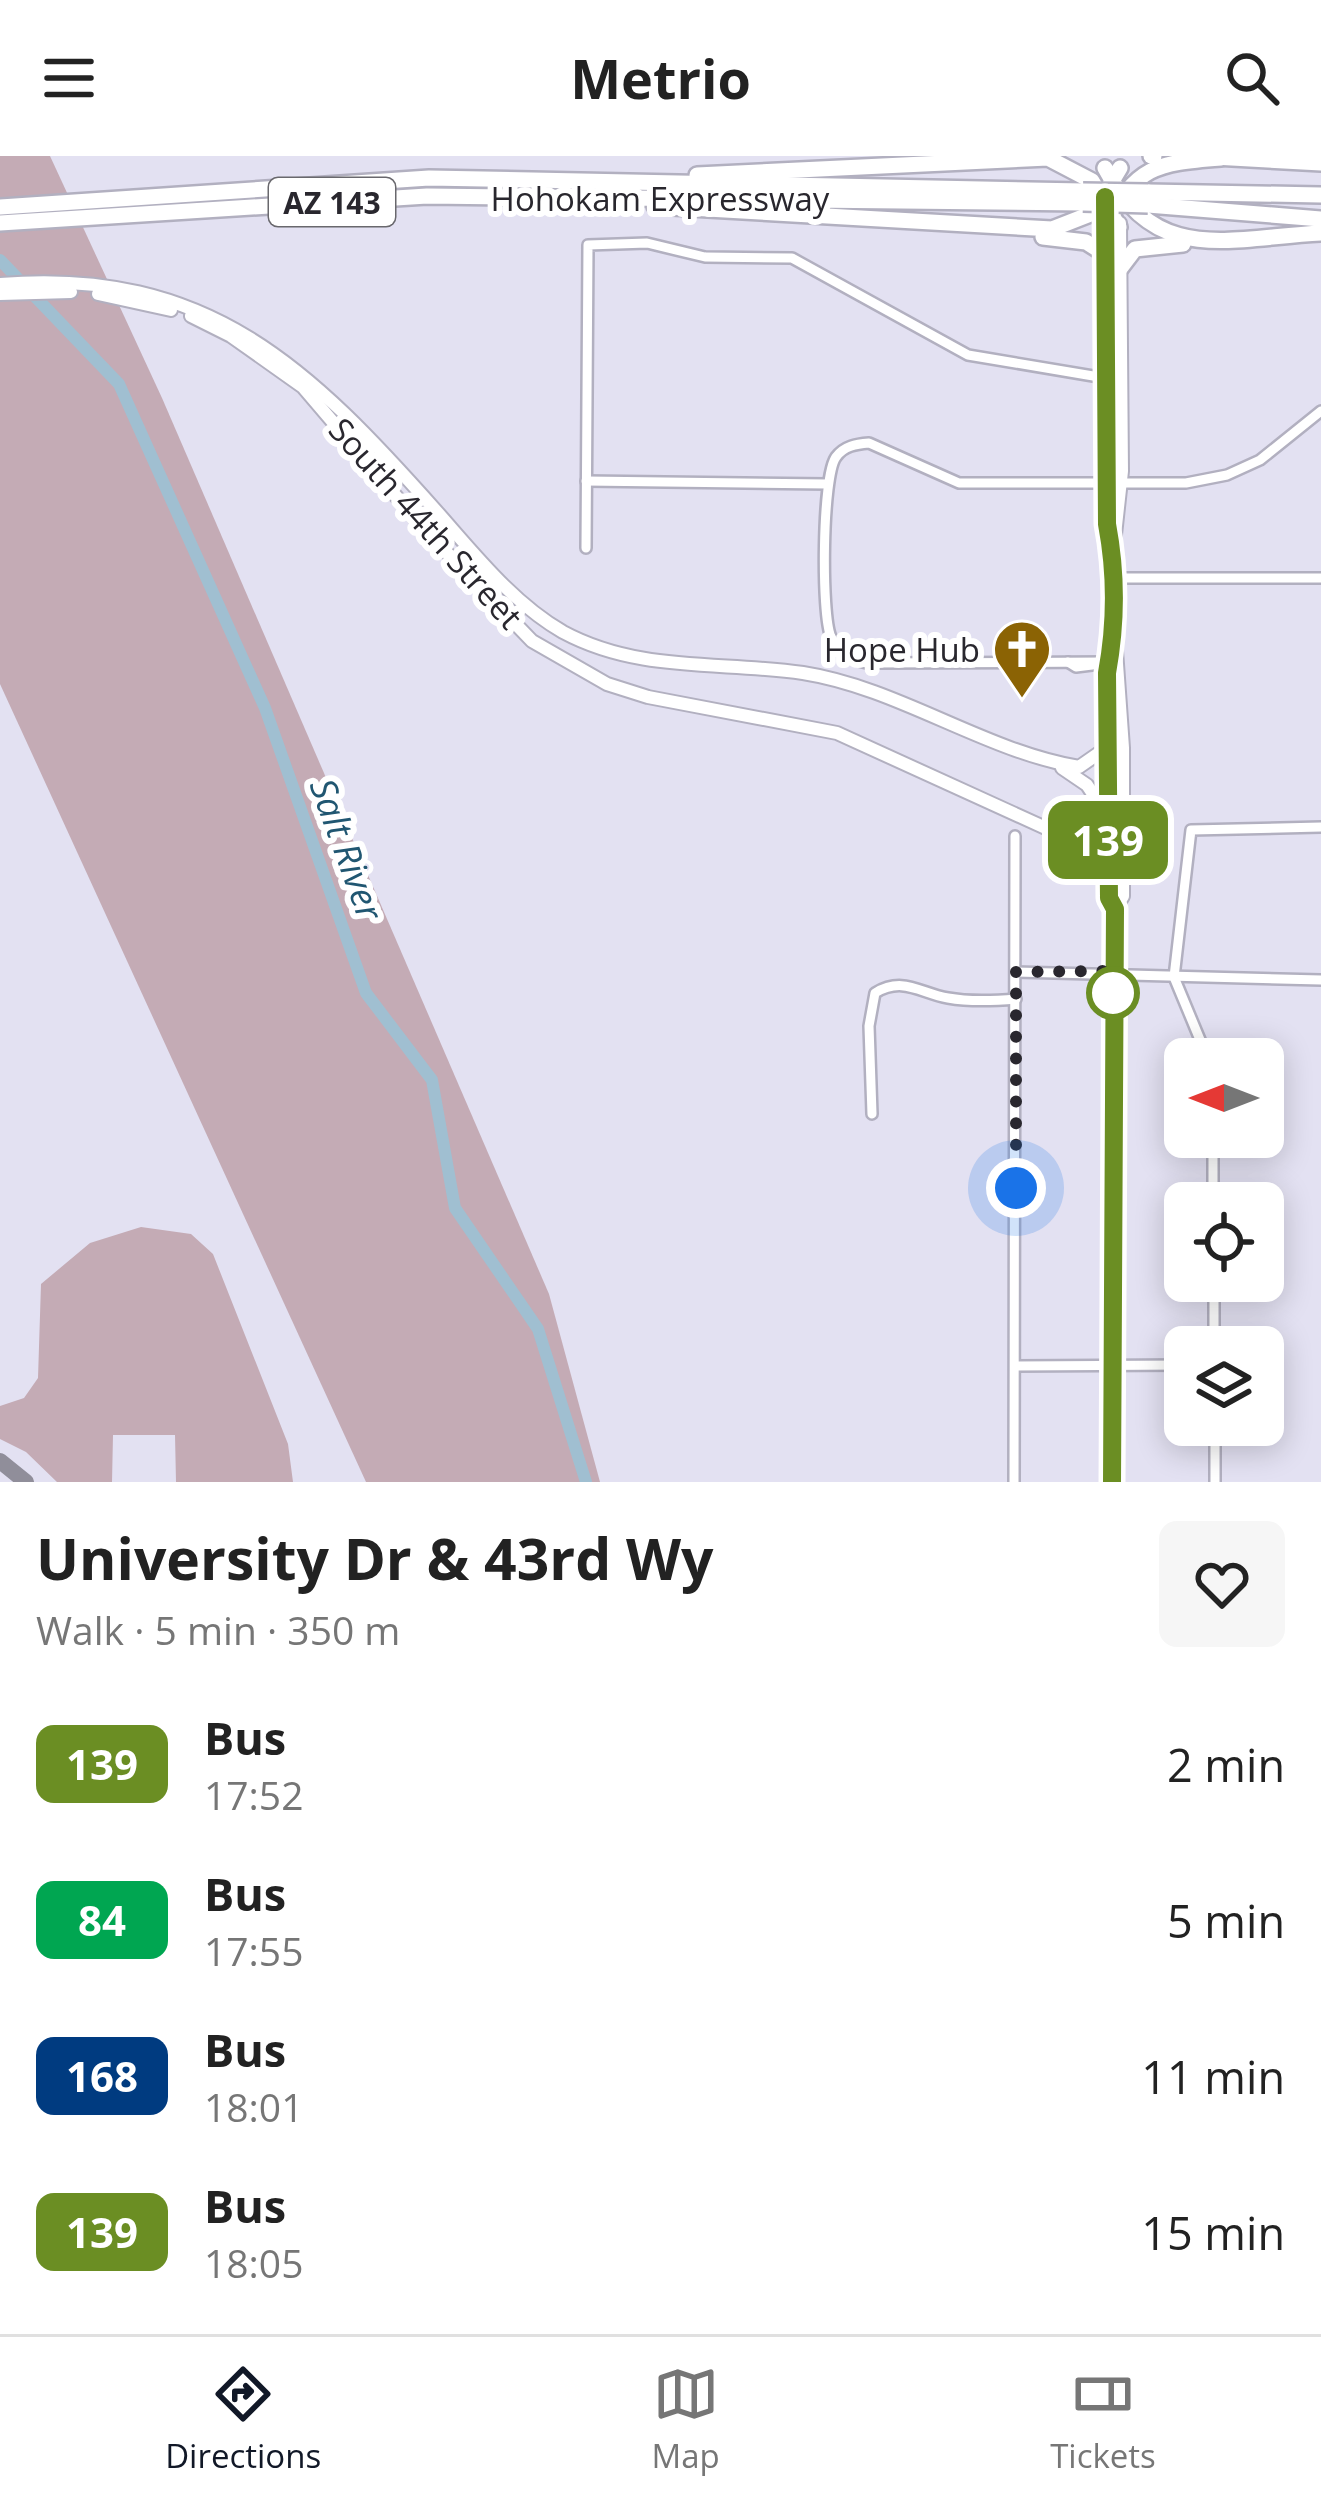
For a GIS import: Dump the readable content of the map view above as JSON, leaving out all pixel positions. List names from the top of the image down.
{
  "streets": {
    "highway": ["Hohokam Expressway", "AZ 143"],
    "main road": ["South 44th Street"]
  },
  "water": ["Salt River"],
  "places": {
    "church": ["Hope Hub"]
  },
  "lines": ["bus line 139"],
  "north": "left",
  "page": {
    "header": "Metrio",
    "on_map": "139",
    "heading": ["University Dr & 43rd Wy", "Walk · 5 min · 350 m"],
    "list": [
      {
        "mark": "139",
        "name": "Bus",
        "note": "17:52",
        "value": "2 min"
      },
      {
        "mark": "84",
        "name": "Bus",
        "note": "17:55",
        "value": "5 min"
      },
      {
        "mark": "168",
        "name": "Bus",
        "note": "18:01",
        "value": "11 min"
      },
      {
        "mark": "139",
        "name": "Bus",
        "note": "18:05",
        "value": "15 min"
      }
    ],
    "tabs": ["Directions", "Map", "Tickets"]
  }
}
